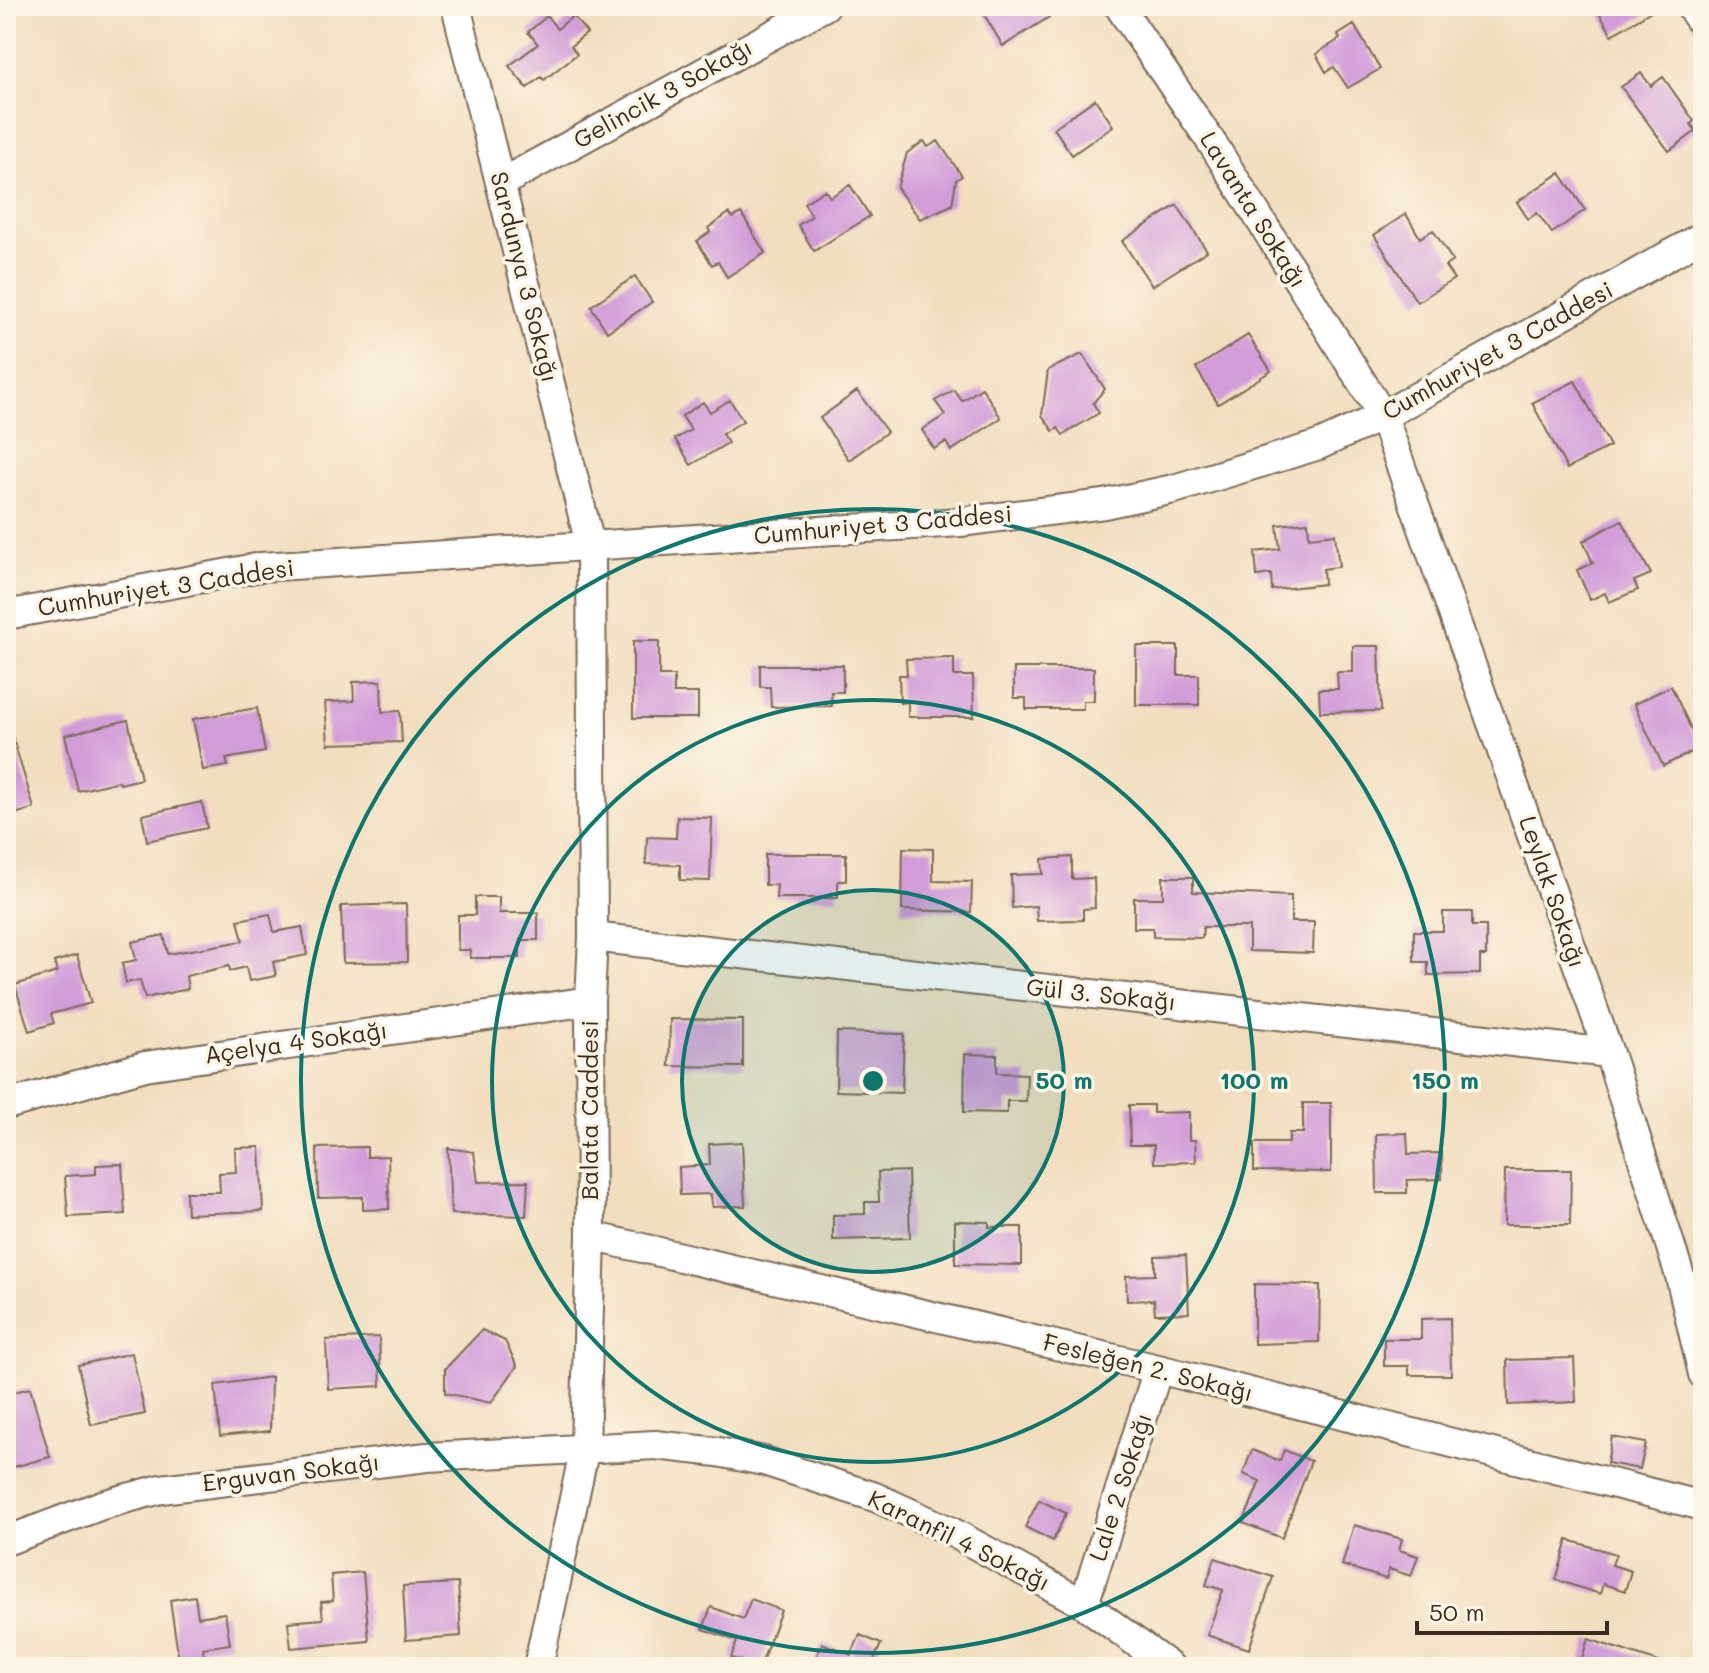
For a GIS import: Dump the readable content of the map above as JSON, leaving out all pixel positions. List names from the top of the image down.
{
  "streets": {
    "street": [
      "Gelincik 3 Sokağı",
      "Lavanta Sokağı",
      "Sardunya 3 Sokağı",
      "Cumhuriyet 3 Caddesi",
      "Leylak Sokağı",
      "Gül 3. Sokağı",
      "Açelya 4 Sokağı",
      "Balata Caddesi",
      "Fesleğen 2. Sokağı",
      "Erguvan Sokağı",
      "Lale 2 Sokağı",
      "Karanfil 4 Sokağı"
    ]
  },
  "crossings": [
    ["Gelincik 3 Sokağı", "Sardunya 3 Sokağı"],
    ["Lavanta Sokağı", "Cumhuriyet 3 Caddesi"],
    ["Lavanta Sokağı", "Leylak Sokağı"],
    ["Sardunya 3 Sokağı", "Cumhuriyet 3 Caddesi"],
    ["Sardunya 3 Sokağı", "Balata Caddesi"],
    ["Cumhuriyet 3 Caddesi", "Leylak Sokağı"],
    ["Cumhuriyet 3 Caddesi", "Balata Caddesi"],
    ["Leylak Sokağı", "Gül 3. Sokağı"],
    ["Gül 3. Sokağı", "Balata Caddesi"],
    ["Açelya 4 Sokağı", "Balata Caddesi"],
    ["Balata Caddesi", "Fesleğen 2. Sokağı"],
    ["Balata Caddesi", "Erguvan Sokağı"],
    ["Balata Caddesi", "Karanfil 4 Sokağı"],
    ["Fesleğen 2. Sokağı", "Lale 2 Sokağı"],
    ["Erguvan Sokağı", "Karanfil 4 Sokağı"],
    ["Lale 2 Sokağı", "Karanfil 4 Sokağı"]
  ],
  "scale_bar": "50 m",
  "rings": ["50 m", "100 m", "150 m"]
}
